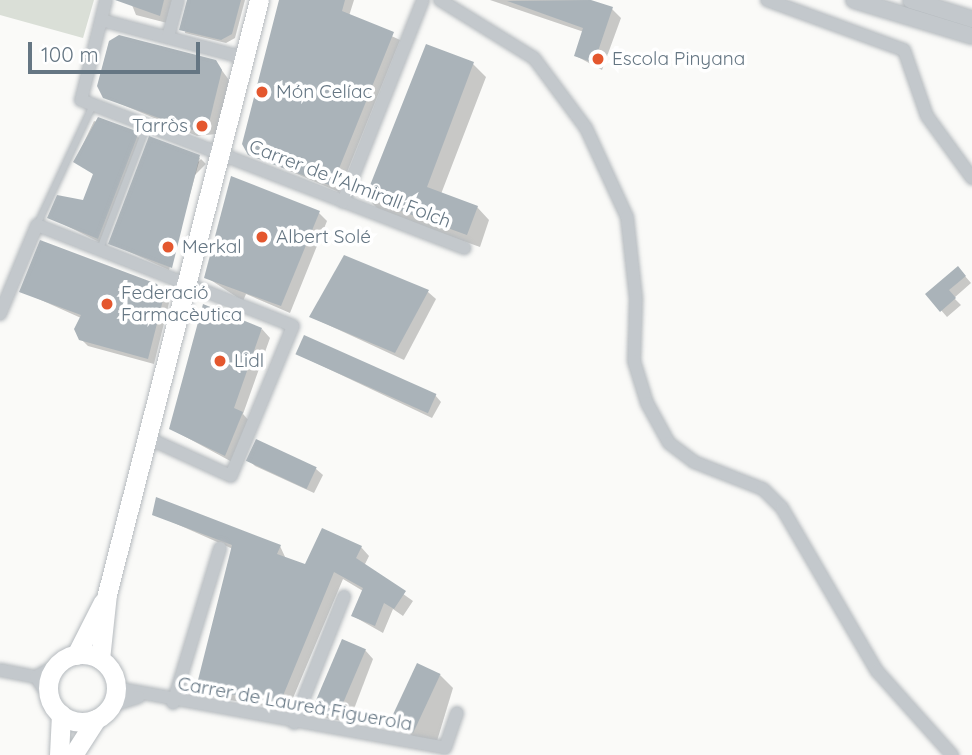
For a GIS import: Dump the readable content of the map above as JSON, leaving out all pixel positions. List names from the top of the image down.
{
  "streets": {
    "street": ["Carrer de l'Almirall Folch", "Carrer de Laureà Figuerola"]
  },
  "places": [
    "Escola Pinyana",
    "Món Celíac",
    "Tarròs",
    "Albert Solé",
    "Merkal",
    "Federació Farmacèutica",
    "Lidl"
  ],
  "scale_bar": "100 m"
}
